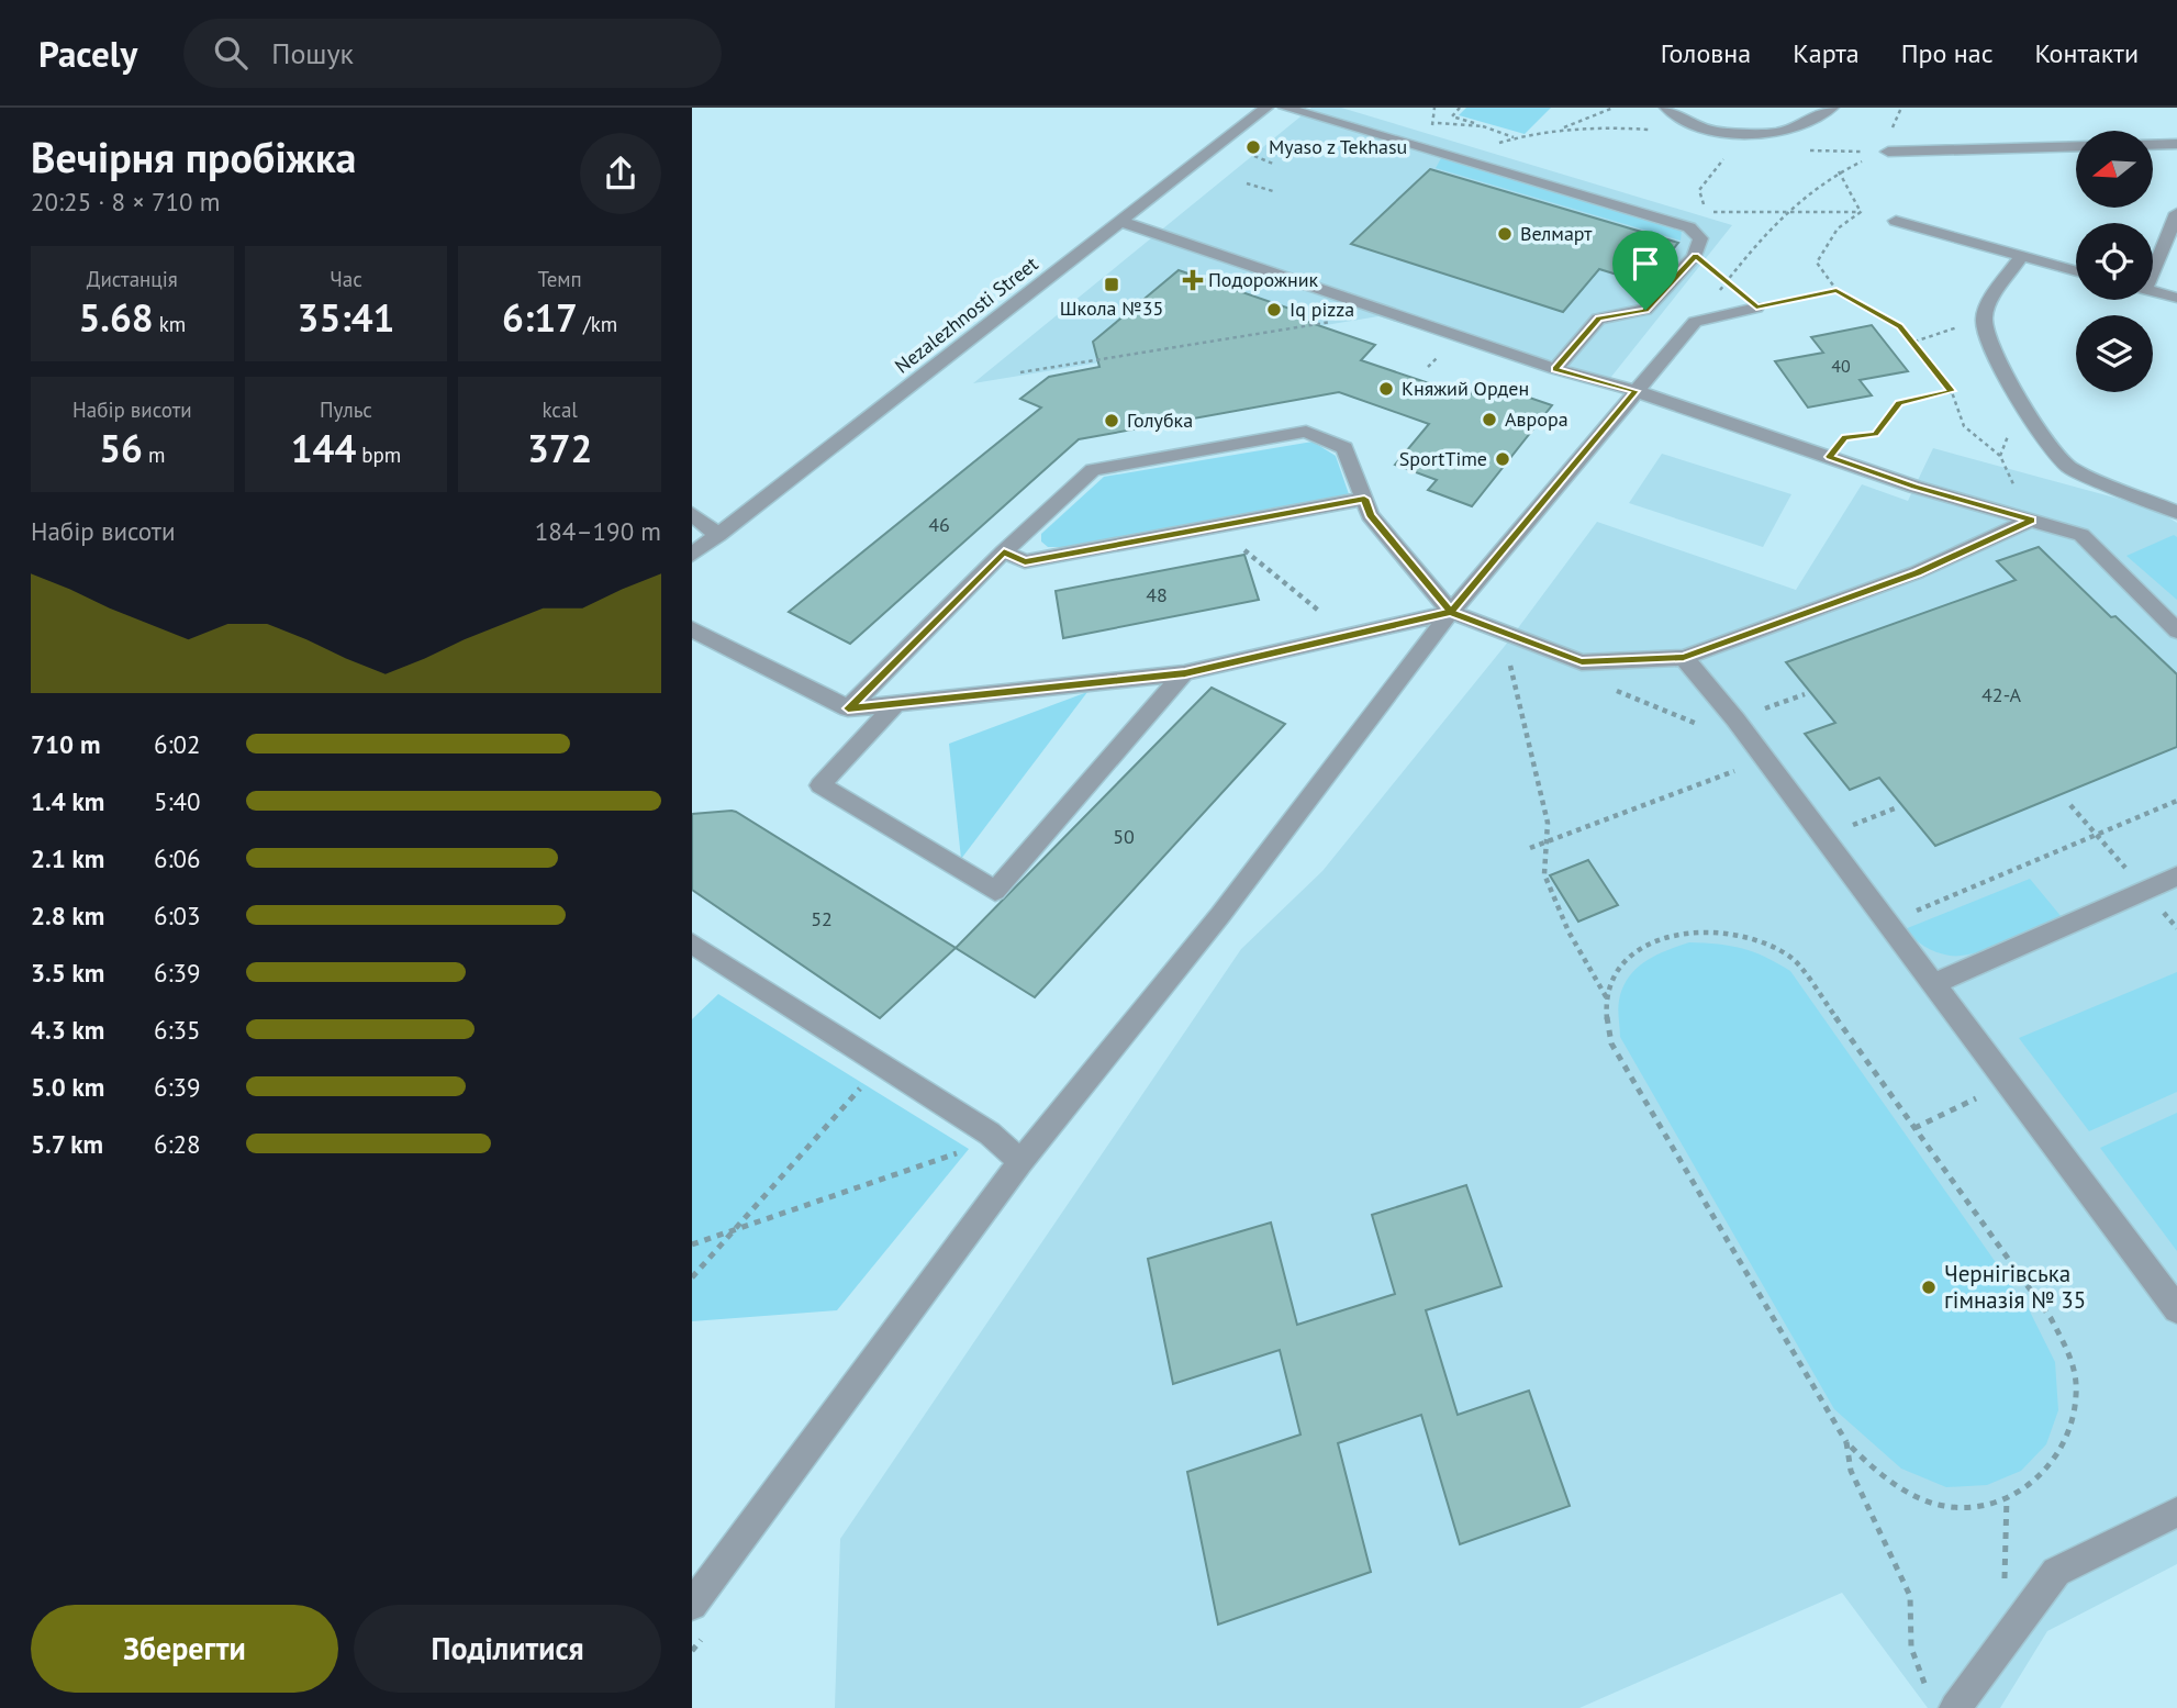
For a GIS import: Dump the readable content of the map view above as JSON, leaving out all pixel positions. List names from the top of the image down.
{
  "streets": {
    "street": ["Nezalezhnosti Street"]
  },
  "places": {
    "other": [
      "Myaso z Tekhasu",
      "Велмарт",
      "Iq pizza",
      "Княжий Орден",
      "Аврора",
      "Голубка",
      "SportTime",
      "Чернігівська гімназія № 35"
    ],
    "health": ["Подорожник"],
    "transit": ["Школа №35"]
  },
  "house_numbers": [
    "40",
    "46",
    "48",
    "42-А",
    "50",
    "52"
  ],
  "north": "left",
  "page": {
    "header": "Pacely",
    "search": "Пошук",
    "nav": [
      "Головна",
      "Карта",
      "Про нас",
      "Контакти"
    ],
    "heading": ["Вечірня пробіжка", "20:25 · 8 × 710 m"],
    "stats": [
      ["Дистанція", "5.68 km"],
      ["Час", "35:41"],
      ["Темп", "6:17 /km"],
      ["Набір висоти", "56 m"],
      ["Пульс", "144 bpm"],
      ["kcal", "372"]
    ],
    "chart": ["Набір висоти", "184–190 m"],
    "list": [
      {
        "name": "710 m",
        "note": "6:02"
      },
      {
        "name": "1.4 km",
        "note": "5:40"
      },
      {
        "name": "2.1 km",
        "note": "6:06"
      },
      {
        "name": "2.8 km",
        "note": "6:03"
      },
      {
        "name": "3.5 km",
        "note": "6:39"
      },
      {
        "name": "4.3 km",
        "note": "6:35"
      },
      {
        "name": "5.0 km",
        "note": "6:39"
      },
      {
        "name": "5.7 km",
        "note": "6:28"
      }
    ],
    "buttons": ["Зберегти", "Поділитися"]
  }
}
